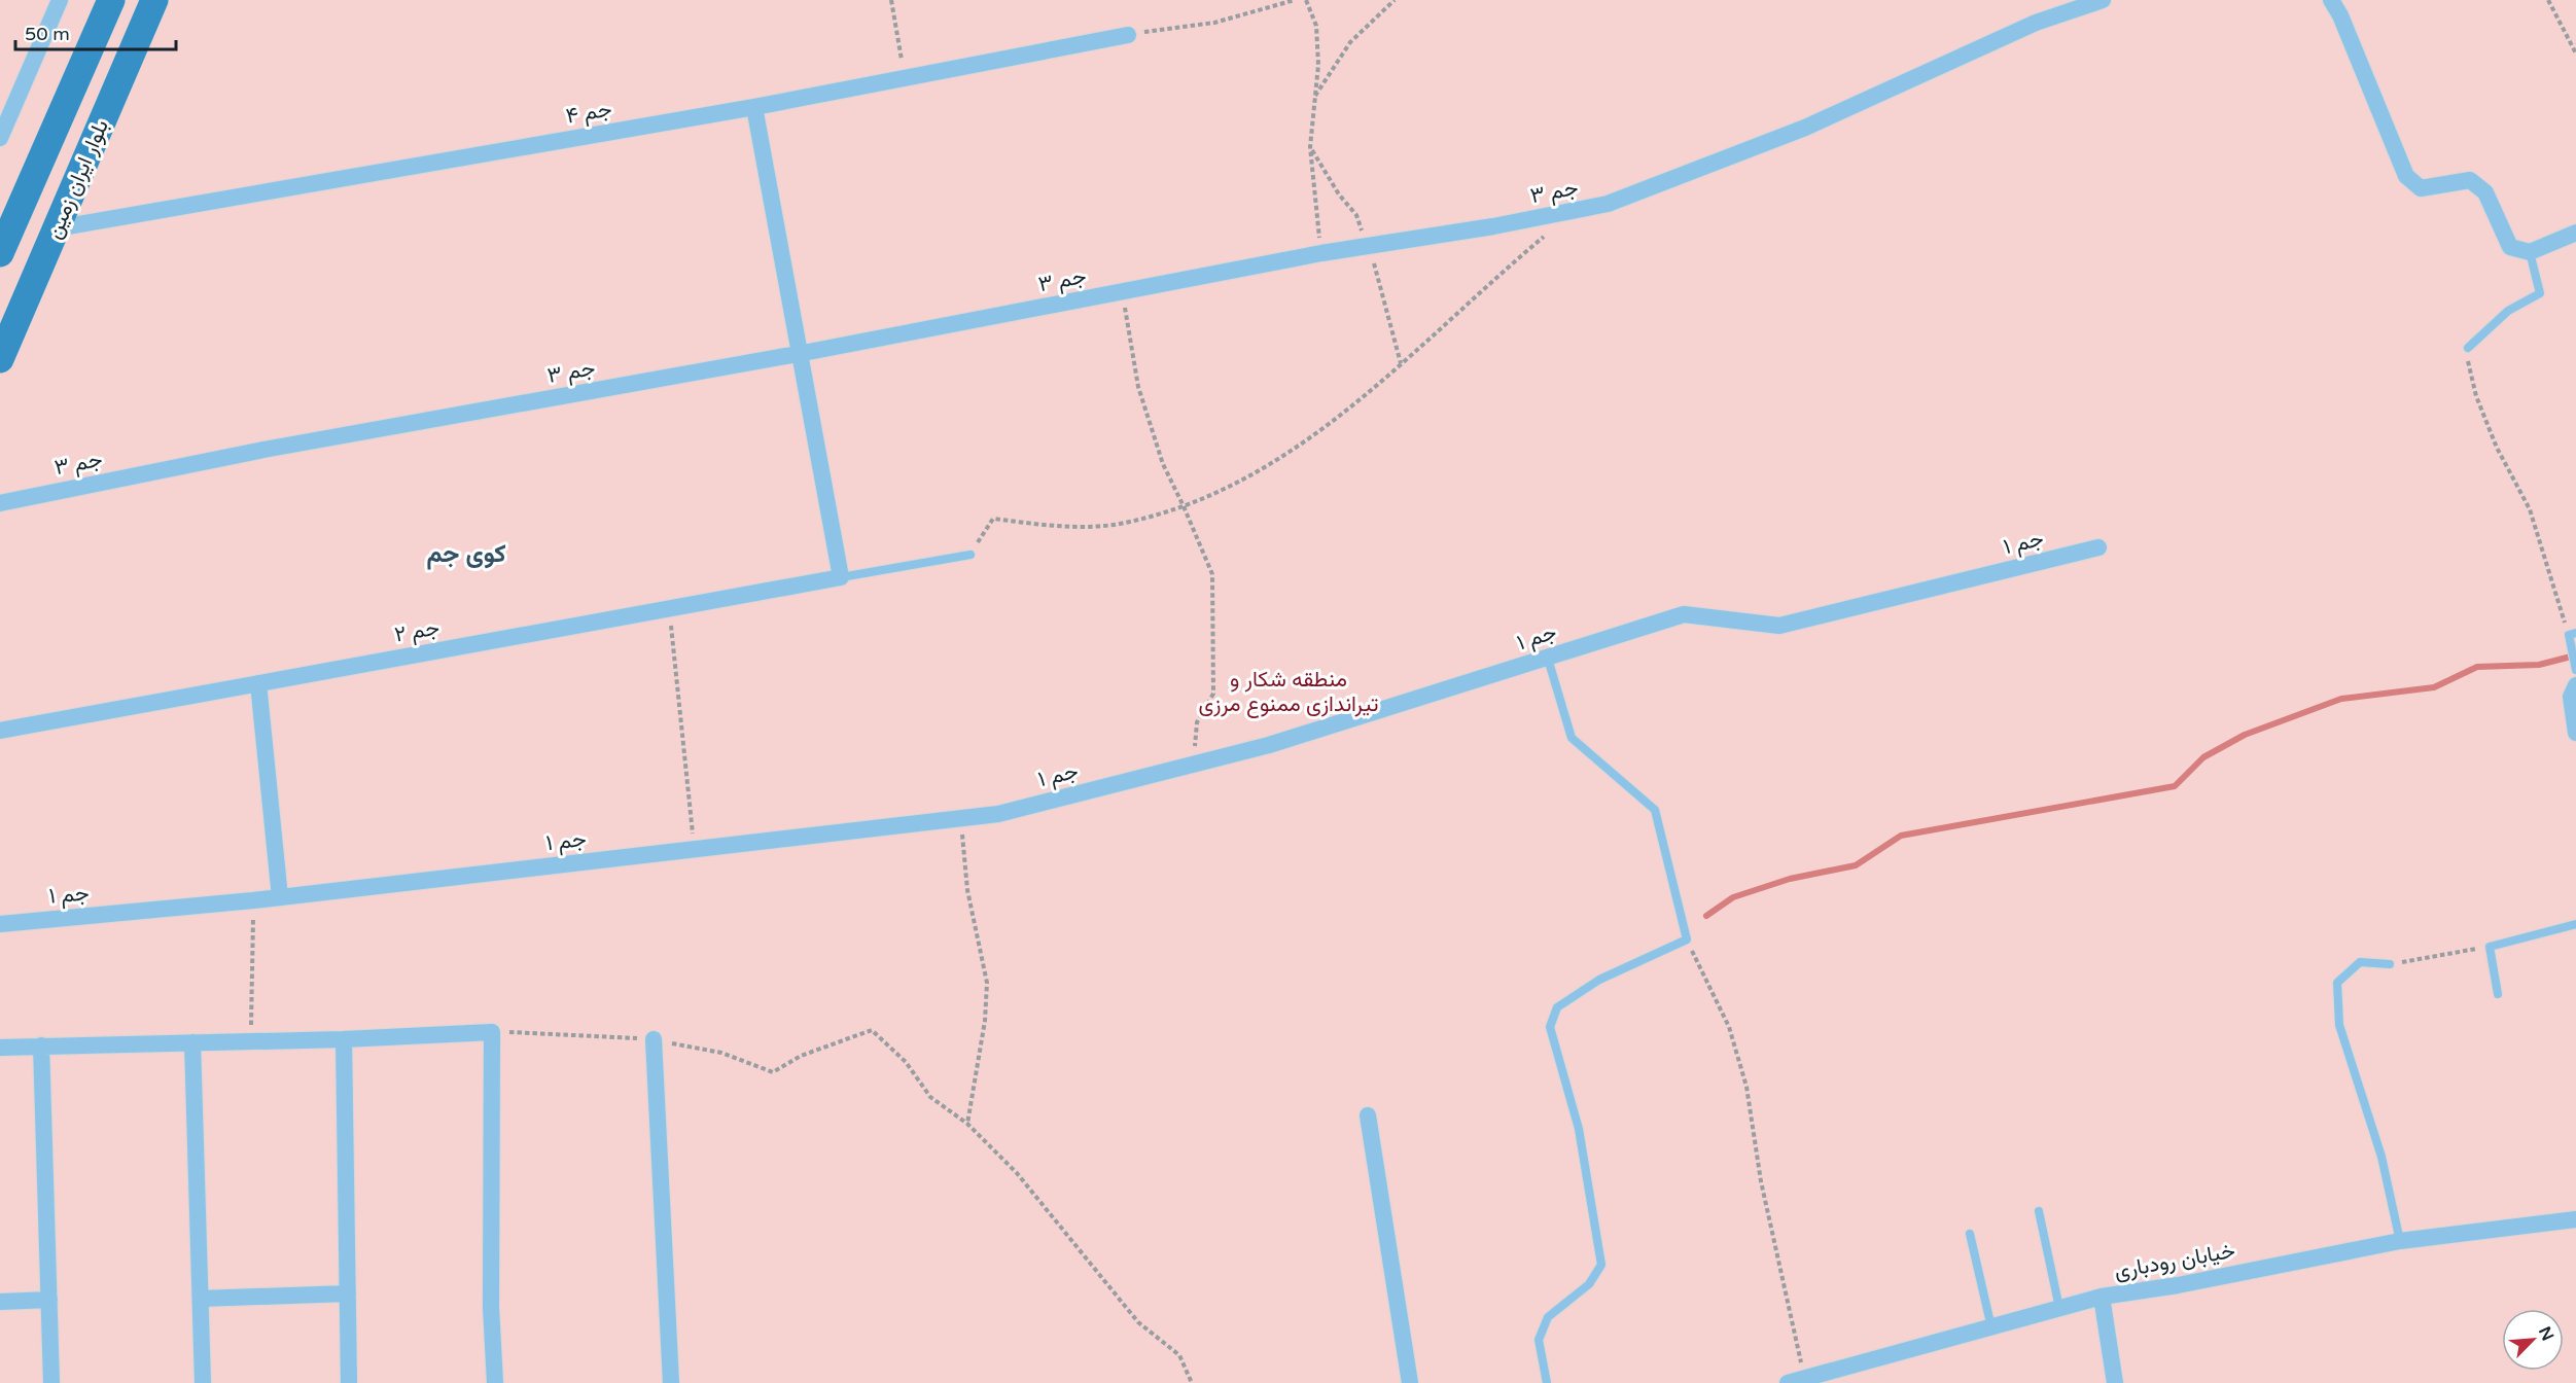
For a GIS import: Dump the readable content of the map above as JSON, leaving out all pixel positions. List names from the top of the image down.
{
  "streets": {
    "main road": ["بلوار ایران زمین"],
    "street": [
      "جم ۴",
      "جم ۳",
      "جم ۱",
      "جم ۲",
      "خیابان رودباری"
    ]
  },
  "crossings": [
    ["جم ۴", "بلوار ایران زمین"]
  ],
  "districts": ["کوی جم"],
  "parks": ["منطقه شکار و تیراندازی ممنوع مرزی"],
  "scale_bar": "50 m",
  "north": "top right"
}
